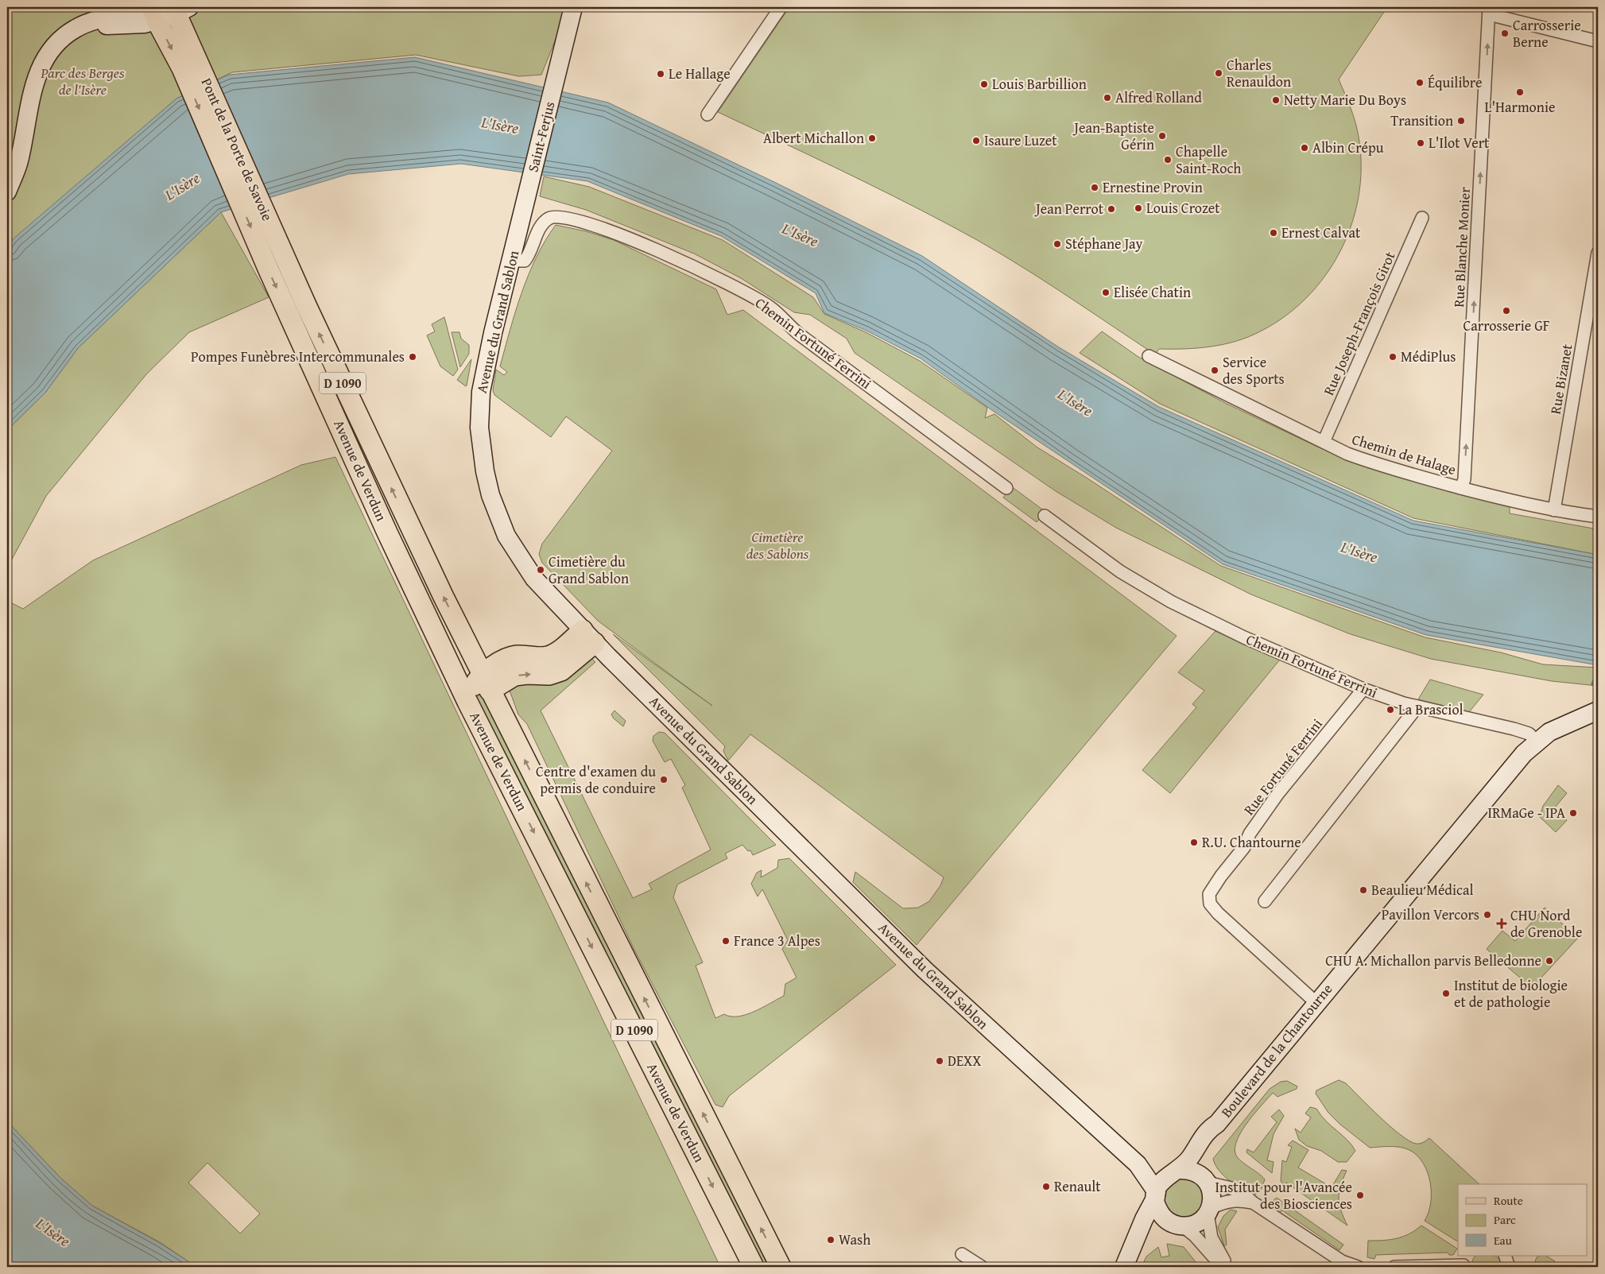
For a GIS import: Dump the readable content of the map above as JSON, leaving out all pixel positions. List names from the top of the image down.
{
  "streets": {
    "main road": ["Pont de la Porte de Savoie", "D 1090", "Avenue de Verdun"],
    "street": [
      "Saint-Ferjus",
      "Rue Blanche Monier",
      "Avenue du Grand Sablon",
      "Rue Joseph-François Girot",
      "Chemin Fortuné Ferrini",
      "Rue Bizanet",
      "Chemin de Halage",
      "Rue Fortuné Ferrini",
      "Boulevard de la Chantourne"
    ]
  },
  "crossings": [
    ["Saint-Ferjus", "Avenue du Grand Sablon"],
    ["Pont de la Porte de Savoie", "D 1090"],
    ["Pont de la Porte de Savoie", "Avenue de Verdun"],
    ["Rue Blanche Monier", "Chemin de Halage"],
    ["Avenue du Grand Sablon", "Chemin Fortuné Ferrini"],
    ["Avenue du Grand Sablon", "Boulevard de la Chantourne"],
    ["Rue Joseph-François Girot", "Chemin de Halage"],
    ["Chemin Fortuné Ferrini", "Rue Fortuné Ferrini"],
    ["Chemin Fortuné Ferrini", "Boulevard de la Chantourne"],
    ["Rue Bizanet", "Chemin de Halage"],
    ["Rue Fortuné Ferrini", "Boulevard de la Chantourne"]
  ],
  "one_way": ["Rue Blanche Monier"],
  "water": ["L'Isère"],
  "parks": ["Parc des Berges de l'Isère", "Cimetière des Sablons"],
  "places": {
    "other": [
      "Carrosserie Berne",
      "Charles Renauldon",
      "Le Hallage",
      "Équilibre",
      "Louis Barbillion",
      "L'Harmonie",
      "Alfred Rolland",
      "Netty Marie Du Boys",
      "Transition",
      "Jean-Baptiste Gérin",
      "Albert Michallon",
      "Isaure Luzet",
      "L'Ilot Vert",
      "Albin Crépu",
      "Chapelle Saint-Roch",
      "Ernestine Provin",
      "Louis Crozet",
      "Jean Perrot",
      "Ernest Calvat",
      "Stéphane Jay",
      "Elisée Chatin",
      "Carrosserie GF",
      "Pompes Funèbres Intercommunales",
      "MédiPlus",
      "Service des Sports",
      "Cimetière du Grand Sablon",
      "La Brasciol",
      "Centre d'examen du permis de conduire",
      "IRMaGe - IPA",
      "R.U. Chantourne",
      "Beaulieu Médical",
      "Pavillon Vercors",
      "France 3 Alpes",
      "CHU A. Michallon parvis Belledonne",
      "Institut de biologie et de pathologie",
      "DEXX",
      "Renault",
      "Institut pour l'Avancée des Biosciences",
      "Wash"
    ],
    "health": ["CHU Nord de Grenoble"]
  },
  "legend": ["Route", "Parc", "Eau"]
}
